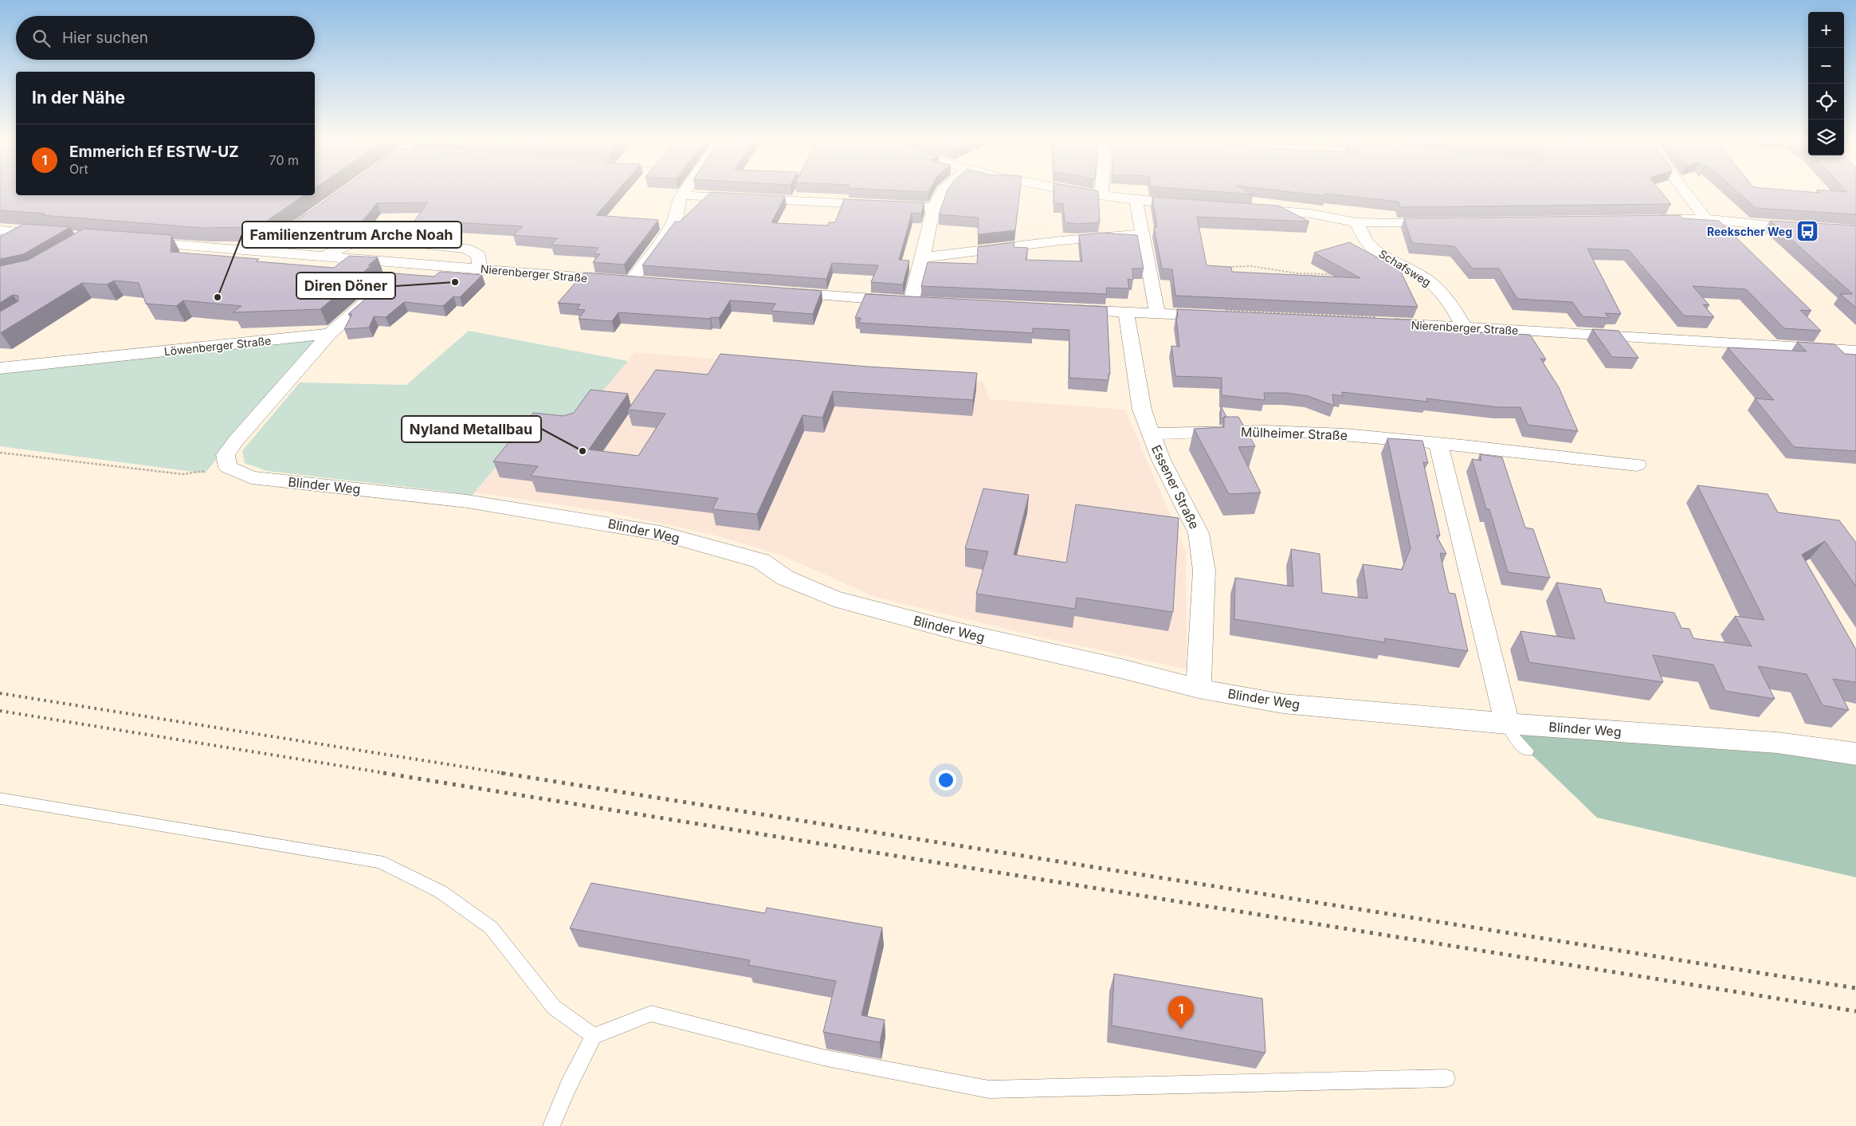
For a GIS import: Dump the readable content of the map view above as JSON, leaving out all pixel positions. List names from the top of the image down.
{
  "streets": {
    "street": [
      "Schafsweg",
      "Nierenberger Straße",
      "Löwenberger Straße",
      "Mülheimer Straße",
      "Blinder Weg",
      "Essener Straße"
    ]
  },
  "crossings": [
    ["Schafsweg", "Nierenberger Straße"],
    ["Mülheimer Straße", "Essener Straße"],
    ["Blinder Weg", "Essener Straße"]
  ],
  "places": {
    "bus stop": ["Reekscher Weg"],
    "other": ["Diren Döner", "Familienzentrum Arche Noah", "Nyland Metallbau"]
  },
  "page": {
    "map_buttons": ["+", "−"],
    "search": "Hier suchen",
    "heading": "In der Nähe",
    "list": [
      {
        "mark": "1",
        "name": "Emmerich Ef ESTW-UZ",
        "note": "Ort",
        "value": "70 m"
      }
    ],
    "pins": "1"
  }
}
